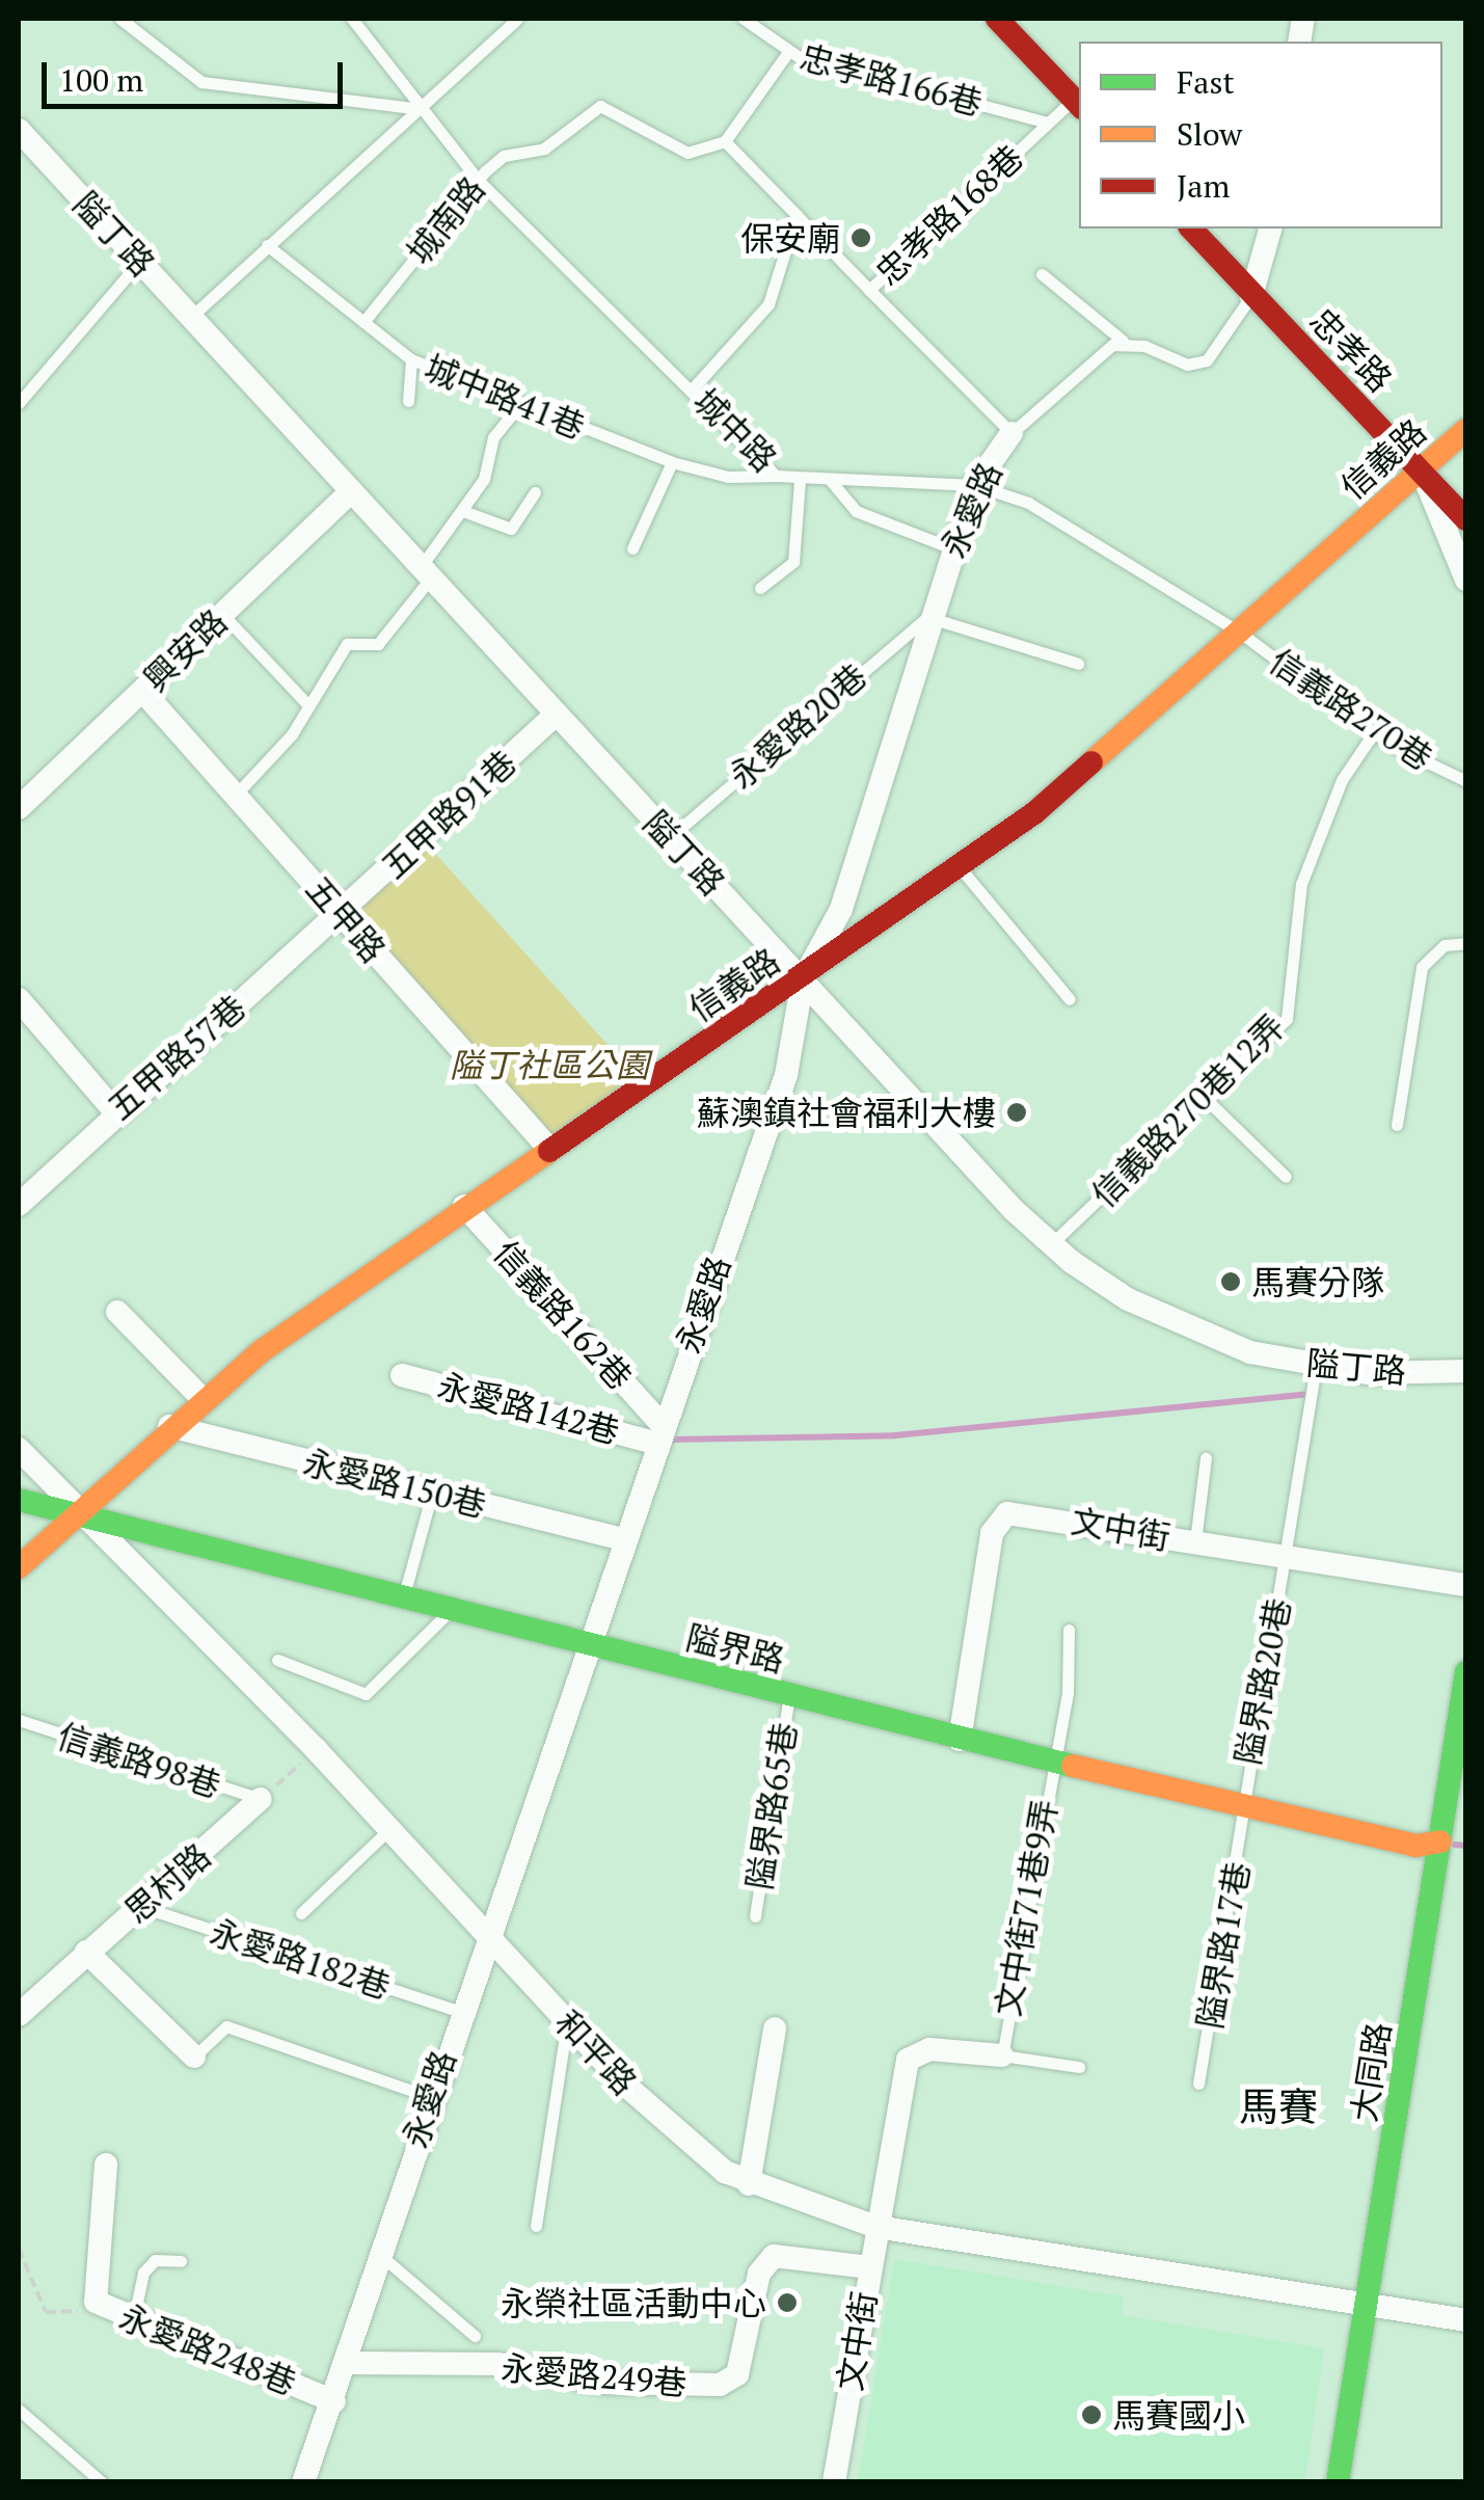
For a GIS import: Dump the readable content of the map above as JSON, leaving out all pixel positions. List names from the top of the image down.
{
  "streets": {
    "street": [
      "隘丁路",
      "忠孝路",
      "信義路",
      "永愛路",
      "興安路",
      "五甲路91巷",
      "五甲路",
      "五甲路57巷",
      "信義路162巷",
      "永愛路142巷",
      "永愛路150巷",
      "文中街",
      "隘界路",
      "思村路",
      "和平路",
      "大同路",
      "永愛路248巷",
      "永愛路249巷"
    ],
    "lane": [
      "忠孝路166巷",
      "忠孝路168巷",
      "城南路",
      "城中路41巷",
      "城中路",
      "信義路270巷",
      "永愛路20巷",
      "信義路270巷12弄",
      "隘界路20巷",
      "信義路98巷",
      "隘界路65巷",
      "文中街71巷9弄",
      "隘界路17巷",
      "永愛路182巷"
    ]
  },
  "crossings": [
    ["忠孝路166巷", "忠孝路168巷"],
    ["城南路", "城中路41巷"],
    ["城南路", "城中路"],
    ["隘丁路", "信義路"],
    ["隘丁路", "永愛路"],
    ["隘丁路", "興安路"],
    ["隘丁路", "永愛路20巷"],
    ["隘丁路", "五甲路91巷"],
    ["隘丁路", "信義路270巷12弄"],
    ["隘丁路", "隘界路20巷"],
    ["忠孝路", "信義路"],
    ["城中路41巷", "城中路"],
    ["城中路", "信義路"],
    ["城中路", "永愛路"],
    ["城中路", "信義路270巷"],
    ["信義路", "永愛路"],
    ["信義路", "信義路270巷"],
    ["信義路", "五甲路"],
    ["信義路", "信義路162巷"],
    ["信義路", "永愛路150巷"],
    ["信義路", "隘界路"],
    ["信義路", "和平路"],
    ["永愛路", "永愛路20巷"],
    ["永愛路", "信義路162巷"],
    ["永愛路", "永愛路142巷"],
    ["永愛路", "永愛路150巷"],
    ["永愛路", "隘界路"],
    ["永愛路", "永愛路182巷"],
    ["永愛路", "和平路"],
    ["永愛路", "永愛路248巷"],
    ["永愛路", "永愛路249巷"],
    ["興安路", "五甲路"],
    ["信義路270巷", "信義路270巷12弄"],
    ["五甲路91巷", "五甲路"],
    ["五甲路91巷", "五甲路57巷"],
    ["五甲路", "五甲路57巷"],
    ["信義路162巷", "永愛路142巷"],
    ["文中街", "隘界路"],
    ["文中街", "隘界路20巷"],
    ["文中街", "文中街71巷9弄"],
    ["文中街", "和平路"],
    ["文中街", "永愛路249巷"],
    ["隘界路", "隘界路20巷"],
    ["隘界路", "隘界路65巷"],
    ["隘界路", "文中街71巷9弄"],
    ["隘界路", "隘界路17巷"],
    ["隘界路", "和平路"],
    ["隘界路", "大同路"],
    ["隘界路20巷", "隘界路17巷"],
    ["信義路98巷", "思村路"],
    ["思村路", "永愛路182巷"],
    ["和平路", "大同路"]
  ],
  "districts": ["馬賽"],
  "parks": ["隘丁社區公園"],
  "places": [
    "保安廟",
    "蘇澳鎮社會福利大樓",
    "馬賽分隊",
    "永榮社區活動中心",
    "馬賽國小"
  ],
  "legend": ["Fast", "Slow", "Jam"],
  "scale_bar": "100 m"
}
